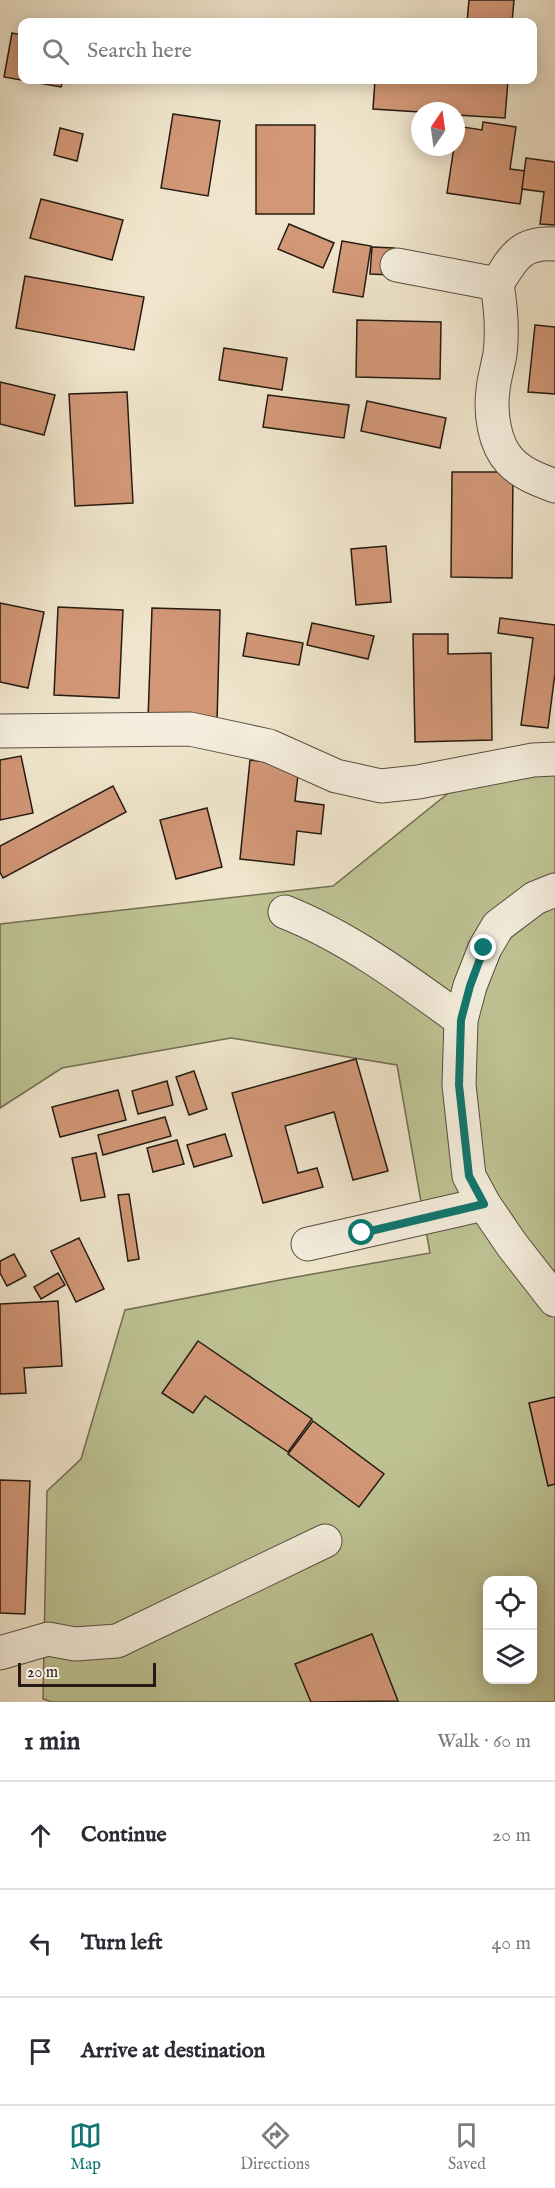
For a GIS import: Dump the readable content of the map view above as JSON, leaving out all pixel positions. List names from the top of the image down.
{
  "scale_bar": "20 m",
  "north": "top",
  "page": {
    "search": "Search here",
    "scale": "20 m",
    "heading": ["1 min", "Walk · 60 m"],
    "list": [
      ["Continue", "20 m"],
      ["Turn left", "40 m"],
      "Arrive at destination"
    ],
    "nav": ["Map", "Directions", "Saved"]
  }
}
